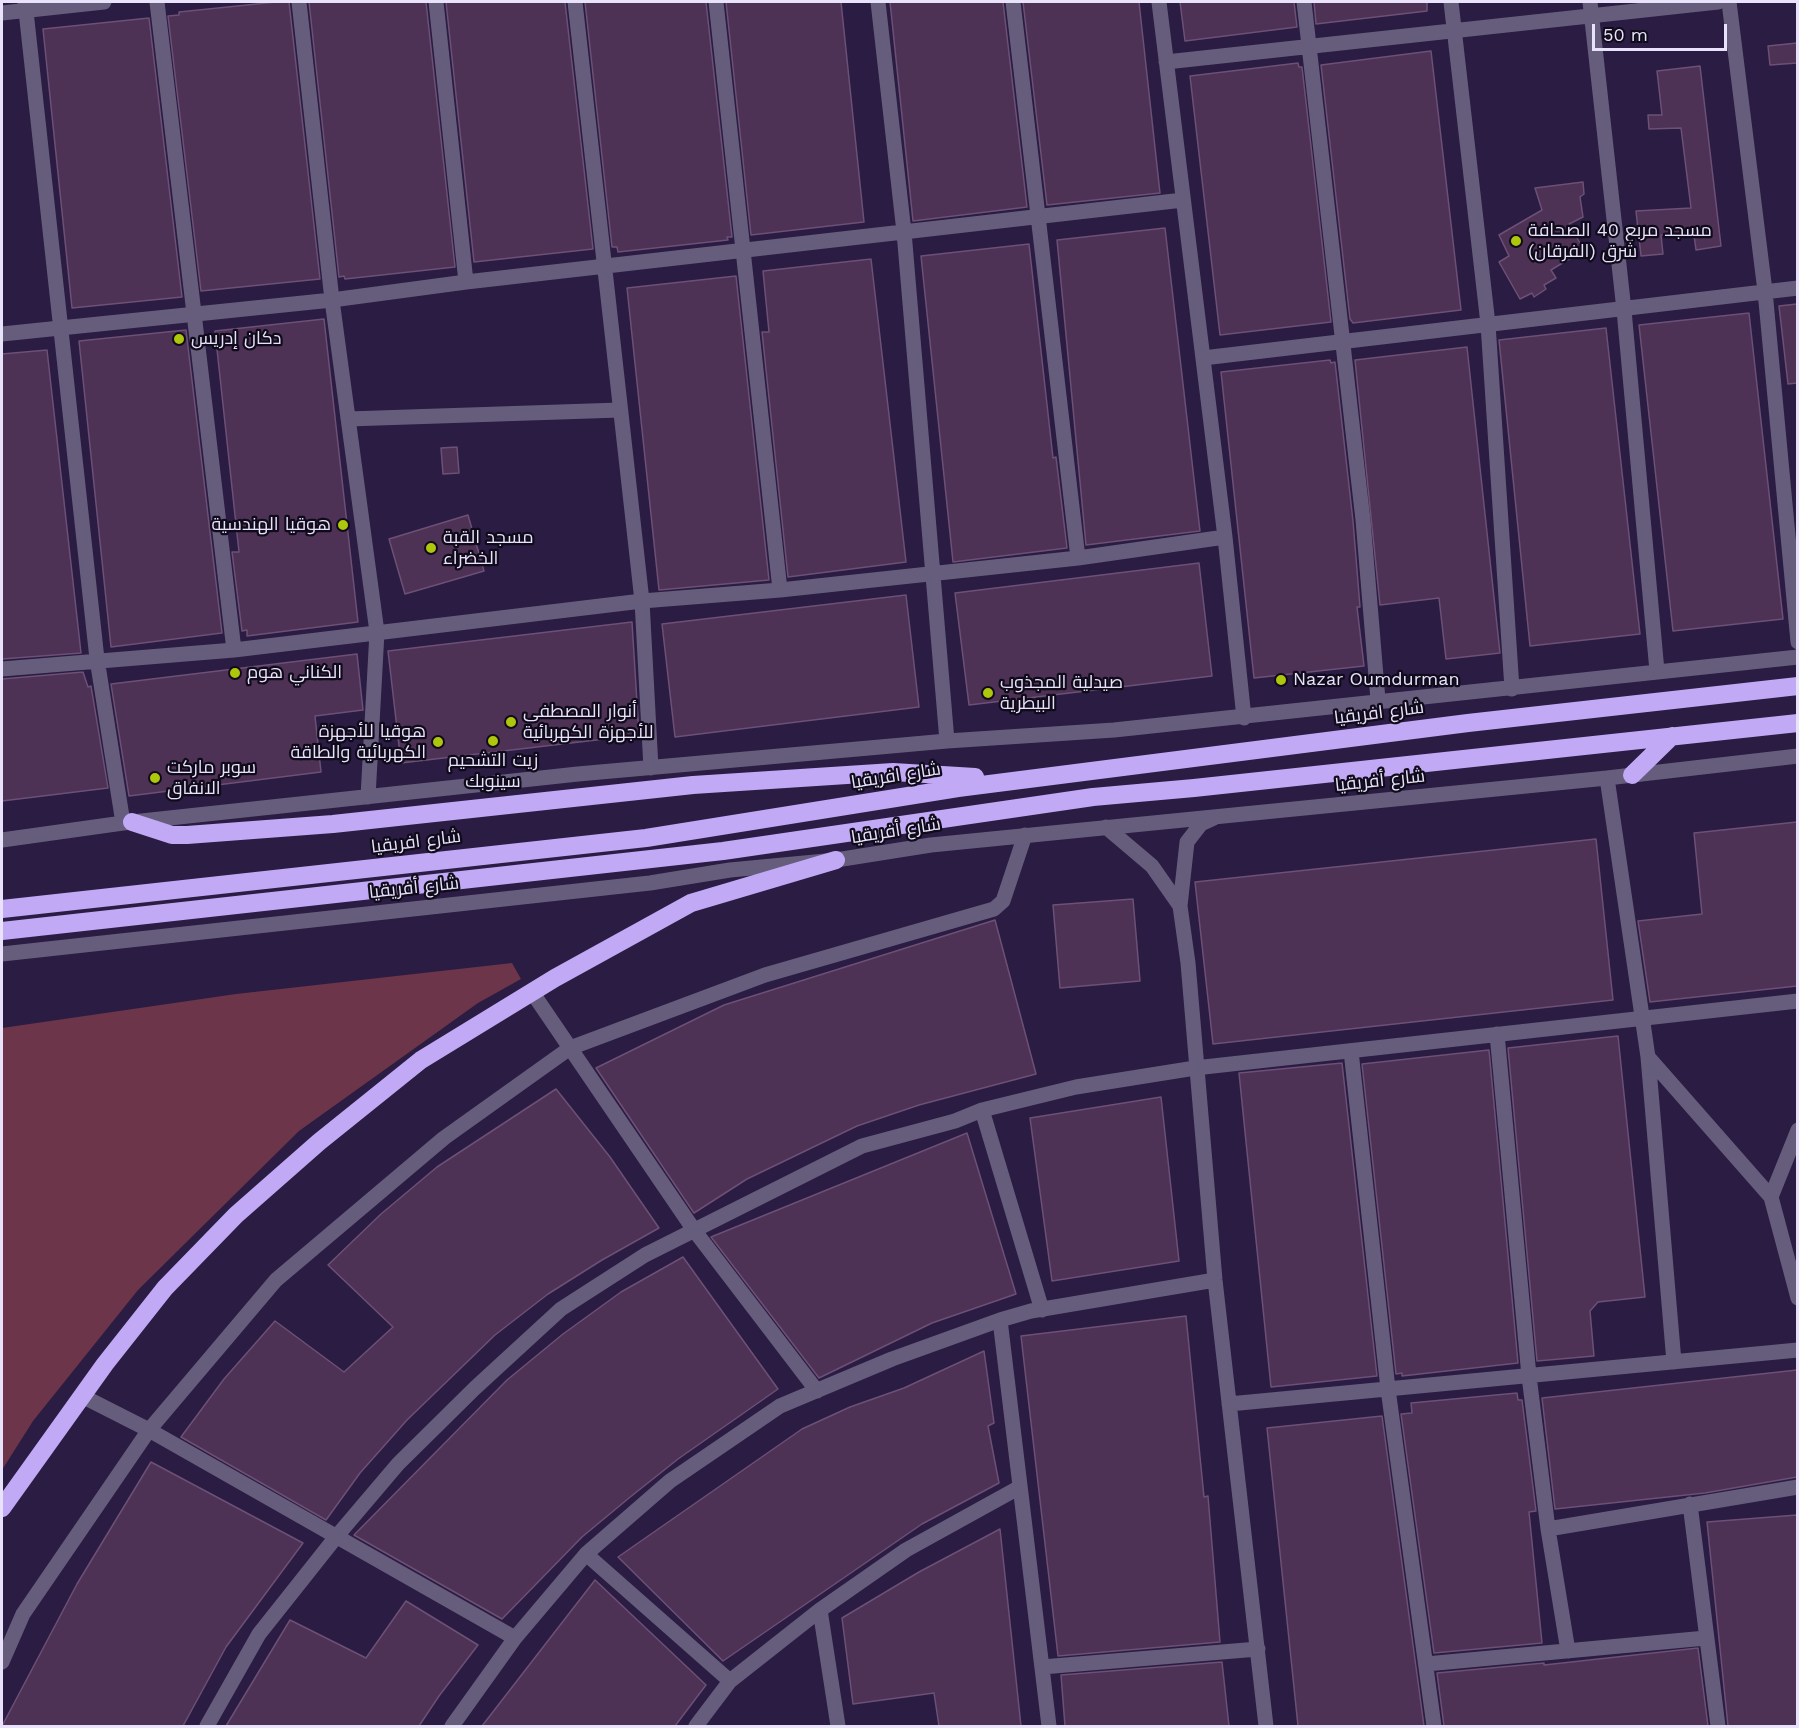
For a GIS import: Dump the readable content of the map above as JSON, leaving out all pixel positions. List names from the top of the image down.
{
  "streets": {
    "highway": ["شارع افريقيا"],
    "street": ["شارع أفريقيا"]
  },
  "places": [
    "مسجد مربع 40 الصحافة شرق (الفرقان)",
    "دكان إدريس",
    "هوقيا الهندسية",
    "مسجد القبة الخضراء",
    "الكناني هوم",
    "Nazar Oumdurman",
    "صيدلية المجذوب البيطرية",
    "أنوار المصطفى للأجهزة الكهربائية",
    "زيت التشحيم سينوبك",
    "هوقيا للأجهزة الكهربائية والطاقة",
    "سوبر ماركت الانفاق"
  ],
  "scale_bar": "50 m"
}
